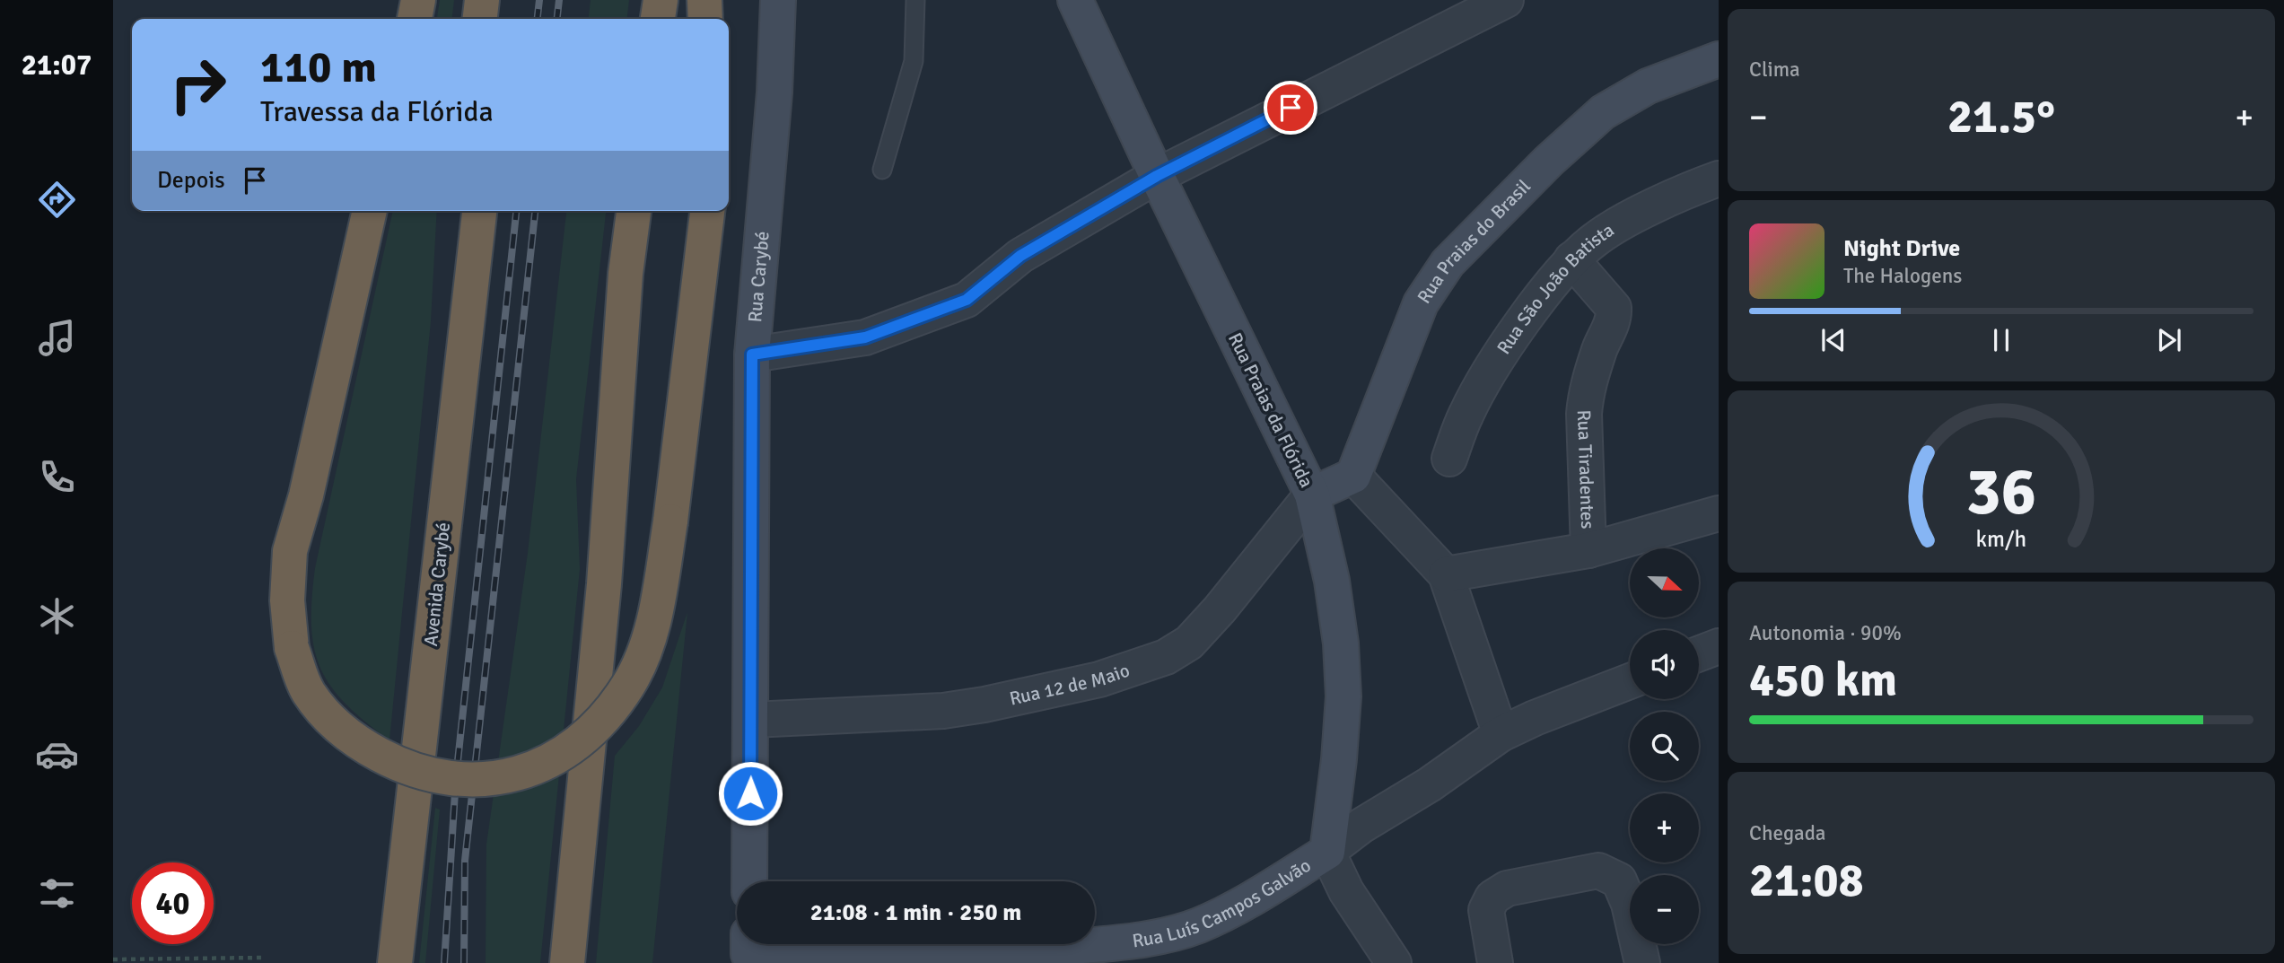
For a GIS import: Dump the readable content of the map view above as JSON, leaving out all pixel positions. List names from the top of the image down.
{
  "streets": {
    "highway": ["Avenida Carybé"],
    "street": [
      "Rua Praias do Brasil",
      "Rua Carybé",
      "Rua São João Batista",
      "Rua Praias da Flórida",
      "Rua Tiradentes",
      "Rua 12 de Maio",
      "Rua Luís Campos Galvão"
    ]
  },
  "crossings": [
    ["Rua Carybé", "Rua 12 de Maio"],
    ["Rua São João Batista", "Rua Tiradentes"],
    ["Rua Praias da Flórida", "Rua 12 de Maio"],
    ["Rua Praias da Flórida", "Rua Luís Campos Galvão"]
  ],
  "north": "right",
  "page": {
    "tabs": "21:07",
    "tile": [
      "Clima",
      ["Autonomia · 90%", "450 km"],
      ["Chegada", "21:08"]
    ],
    "turn": ["110 m", "Travessa da Flórida"],
    "heat": ["−", "21.5°", "+"],
    "then": "Depois",
    "song": ["Night Drive", "The Halogens"],
    "map_buttons": ["+", "−"],
    "limit": "40",
    "trip": "21:08 · 1 min · 250 m",
    "gauge": ["36", "km/h"]
  }
}
